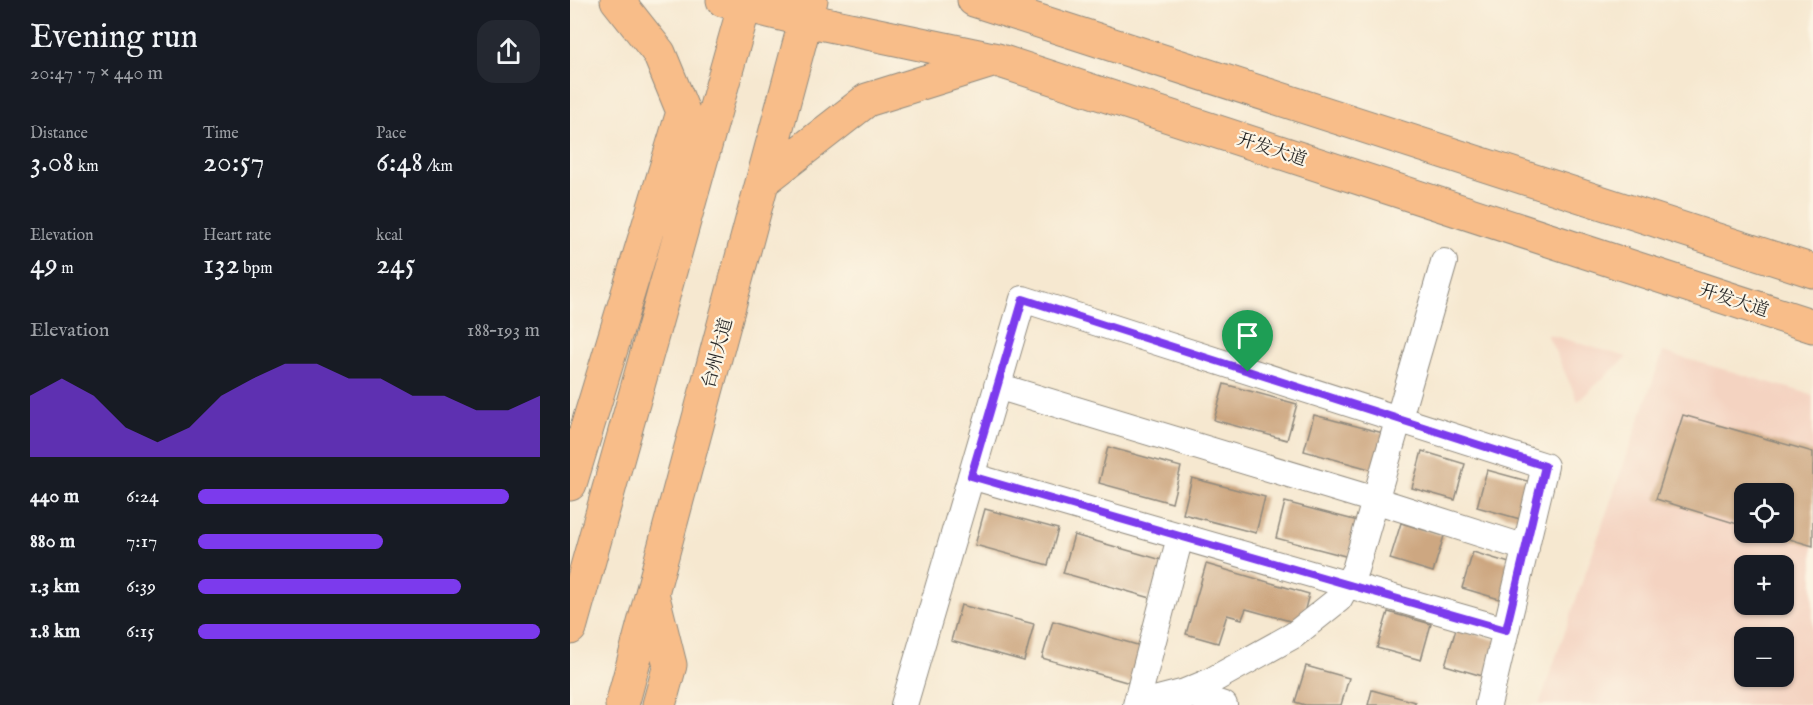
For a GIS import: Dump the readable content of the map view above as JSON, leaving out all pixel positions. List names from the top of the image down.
{
  "streets": {
    "main road": ["开发大道", "台州大道"]
  },
  "crossings": [
    ["开发大道", "台州大道"]
  ],
  "page": {
    "heading": ["Evening run", "20:47 · 7 × 440 m"],
    "stats": [
      ["Distance", "3.08 km"],
      ["Time", "20:57"],
      ["Pace", "6:48 /km"],
      ["Elevation", "49 m"],
      ["Heart rate", "132 bpm"],
      ["kcal", "245"]
    ],
    "chart": ["Elevation", "188–193 m"],
    "list": [
      {
        "name": "440 m",
        "note": "6:24"
      },
      {
        "name": "880 m",
        "note": "7:17"
      },
      {
        "name": "1.3 km",
        "note": "6:39"
      },
      {
        "name": "1.8 km",
        "note": "6:15"
      }
    ],
    "map_buttons": ["+", "−"]
  }
}
